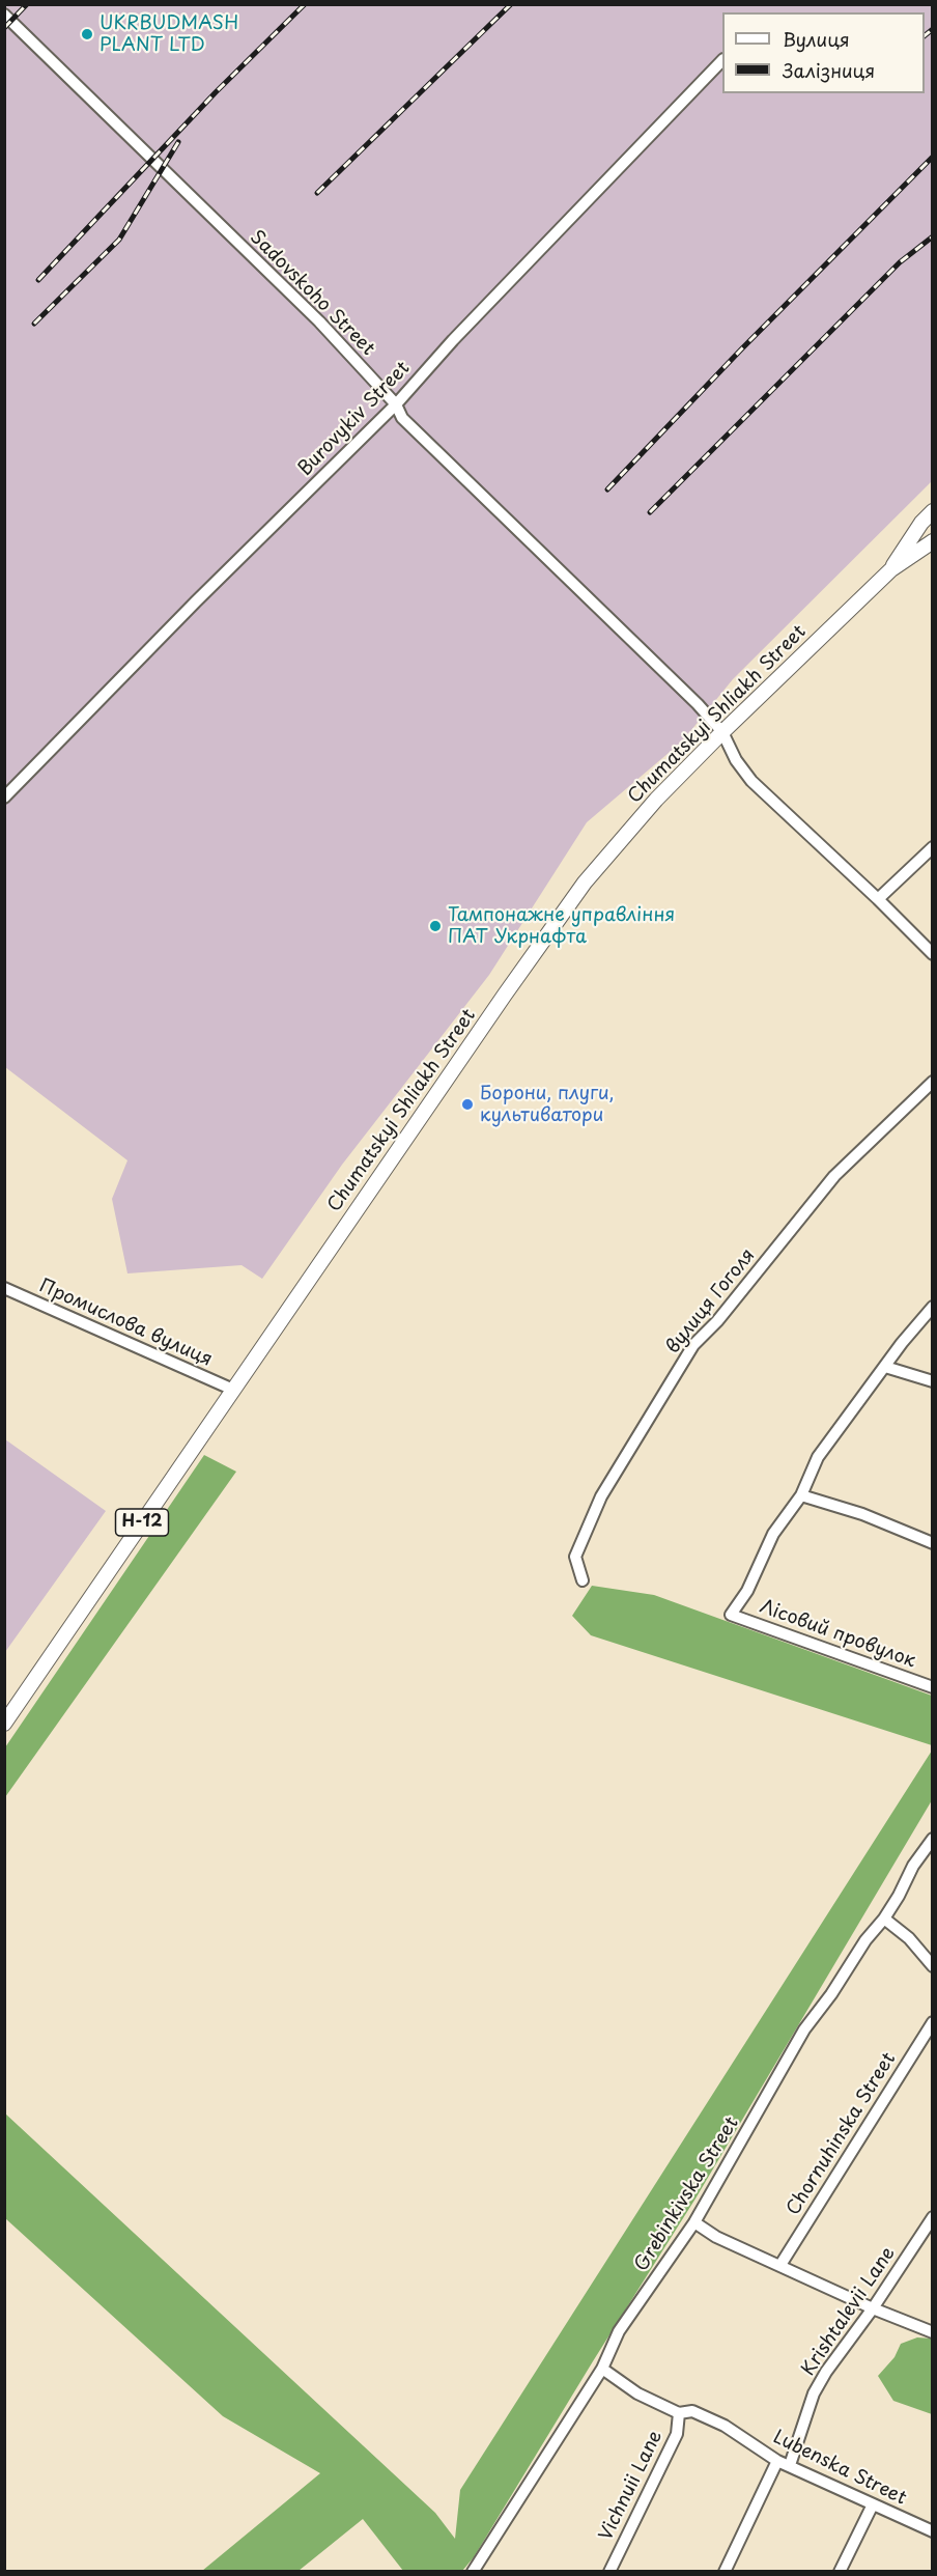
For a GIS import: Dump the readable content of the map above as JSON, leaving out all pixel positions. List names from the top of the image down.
{
  "streets": {
    "main road": ["Chumatskyi Shliakh Street", "Н-12"],
    "street": [
      "Sadovskoho Street",
      "Burovykiv Street",
      "вулиця Гоголя",
      "Промислова вулиця",
      "Лісовий провулок",
      "Chornuhinska Street",
      "Grebinkivska Street",
      "Krishtalevii Lane",
      "Lubenska Street",
      "Vichnuii Lane"
    ]
  },
  "crossings": [
    ["Sadovskoho Street", "Burovykiv Street"],
    ["Sadovskoho Street", "Chumatskyi Shliakh Street"],
    ["Chumatskyi Shliakh Street", "Промислова вулиця"],
    ["Grebinkivska Street", "Lubenska Street"],
    ["Krishtalevii Lane", "Lubenska Street"],
    ["Lubenska Street", "Vichnuii Lane"]
  ],
  "places": ["UKRBUDMASH PLANT LTD", "Тампонажне управління ПАТ Укрнафта", "Борони, плуги, культиватори"],
  "legend": ["Вулиця", "Залізниця"]
}
